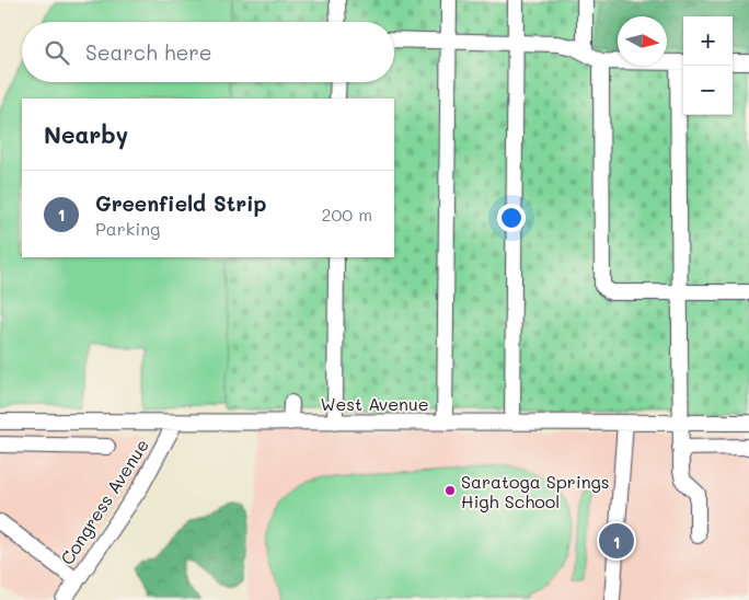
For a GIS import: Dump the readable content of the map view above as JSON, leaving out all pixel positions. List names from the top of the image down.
{
  "streets": {
    "street": ["West Avenue", "Congress Avenue"]
  },
  "crossings": [
    ["West Avenue", "Congress Avenue"]
  ],
  "places": ["Saratoga Springs High School"],
  "north": "right",
  "page": {
    "map_buttons": ["+", "−"],
    "search": "Search here",
    "heading": "Nearby",
    "list": [
      {
        "mark": "1",
        "name": "Greenfield Strip",
        "note": "Parking",
        "value": "200 m"
      }
    ],
    "pins": "1"
  }
}
